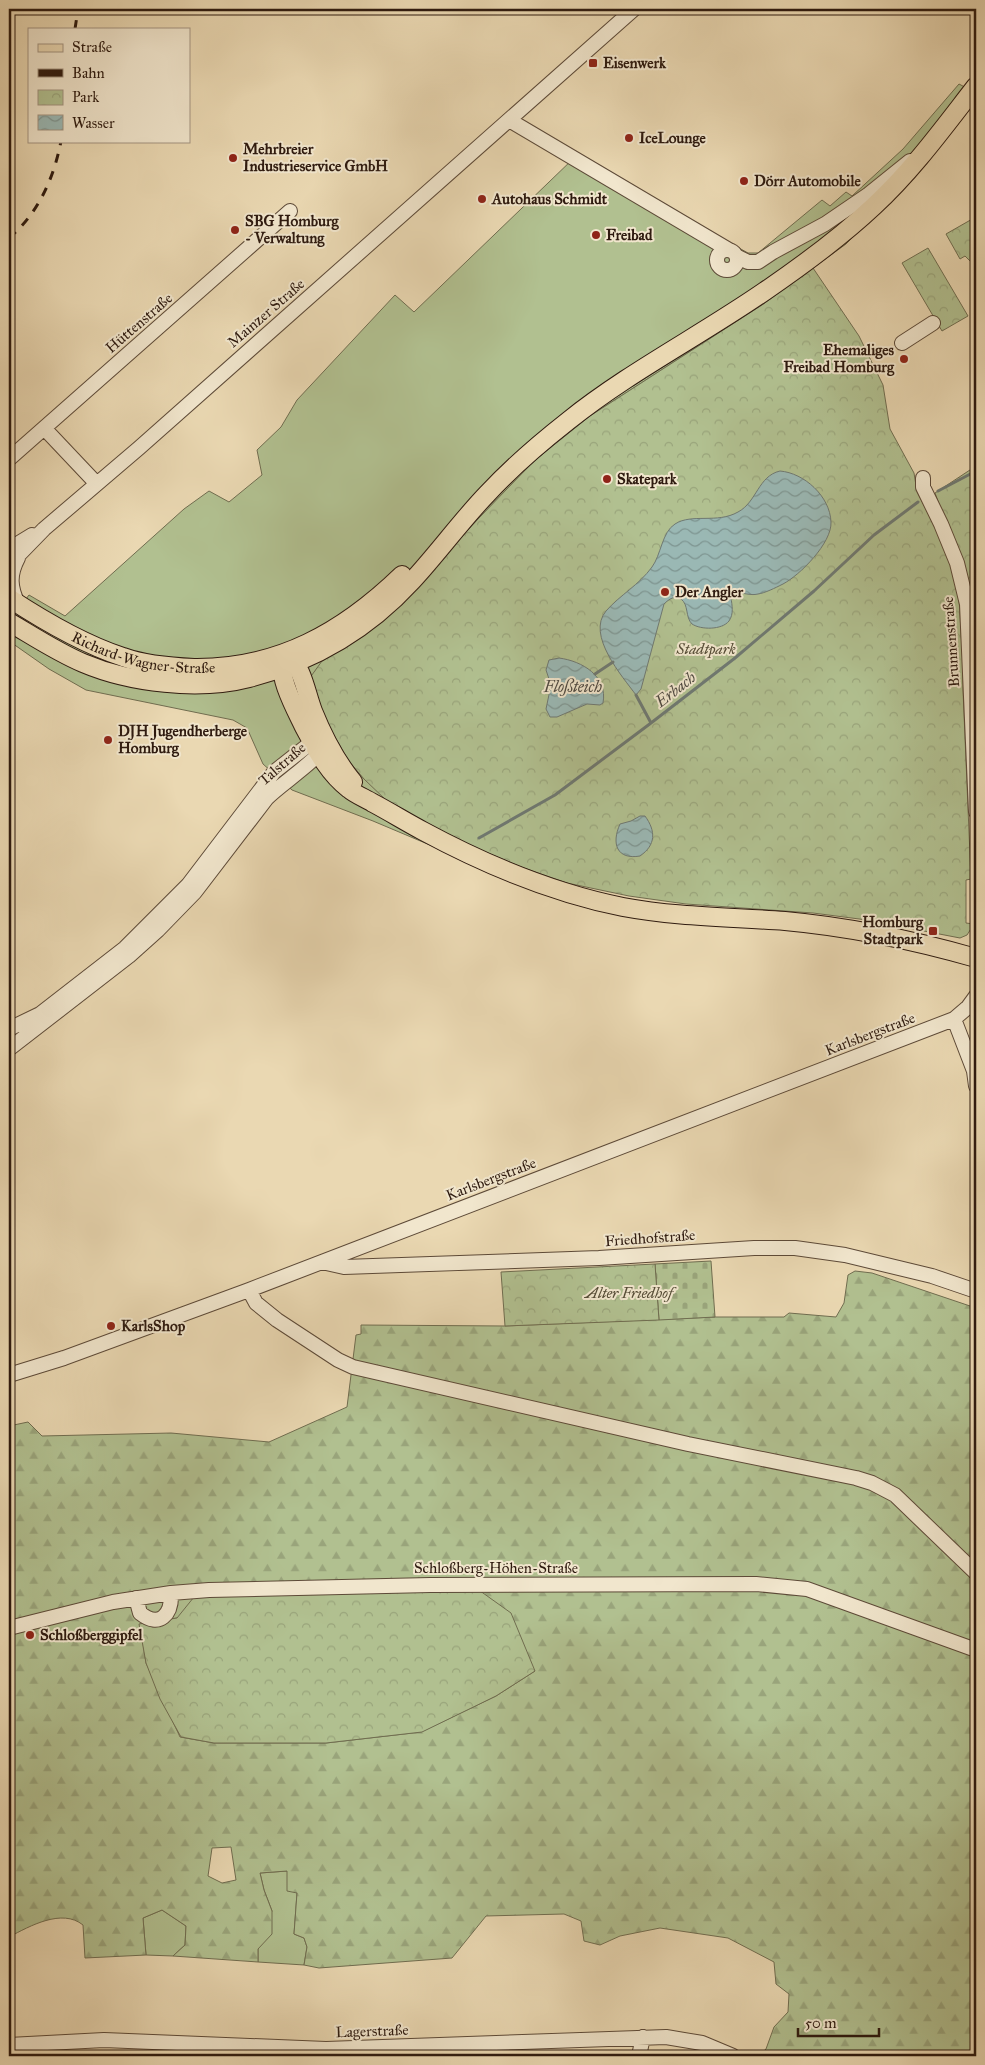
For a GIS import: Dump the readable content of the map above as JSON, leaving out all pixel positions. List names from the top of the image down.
{
  "streets": {
    "main road": ["Richard-Wagner-Straße"],
    "street": [
      "Mainzer Straße",
      "Hüttenstraße",
      "Brunnenstraße",
      "Talstraße",
      "Karlsbergstraße",
      "Friedhofstraße",
      "Schloßberg-Höhen-Straße",
      "Lagerstraße"
    ]
  },
  "crossings": [
    ["Mainzer Straße", "Richard-Wagner-Straße"],
    ["Karlsbergstraße", "Friedhofstraße"]
  ],
  "water": ["Floßteich", "Erbach"],
  "parks": ["Stadtpark", "Alter Friedhof"],
  "places": {
    "transit": ["Eisenwerk", "Homburg Stadtpark"],
    "other": [
      "IceLounge",
      "Mehrbreier Industrieservice GmbH",
      "Dörr Automobile",
      "Autohaus Schmidt",
      "SBG Homburg - Verwaltung",
      "Freibad",
      "Ehemaliges Freibad Homburg",
      "Skatepark",
      "Der Angler",
      "DJH Jugendherberge Homburg",
      "KarlsShop",
      "Schloßberggipfel"
    ]
  },
  "legend": [
    "Straße",
    "Bahn",
    "Park",
    "Wasser"
  ],
  "scale_bar": "50 m"
}
